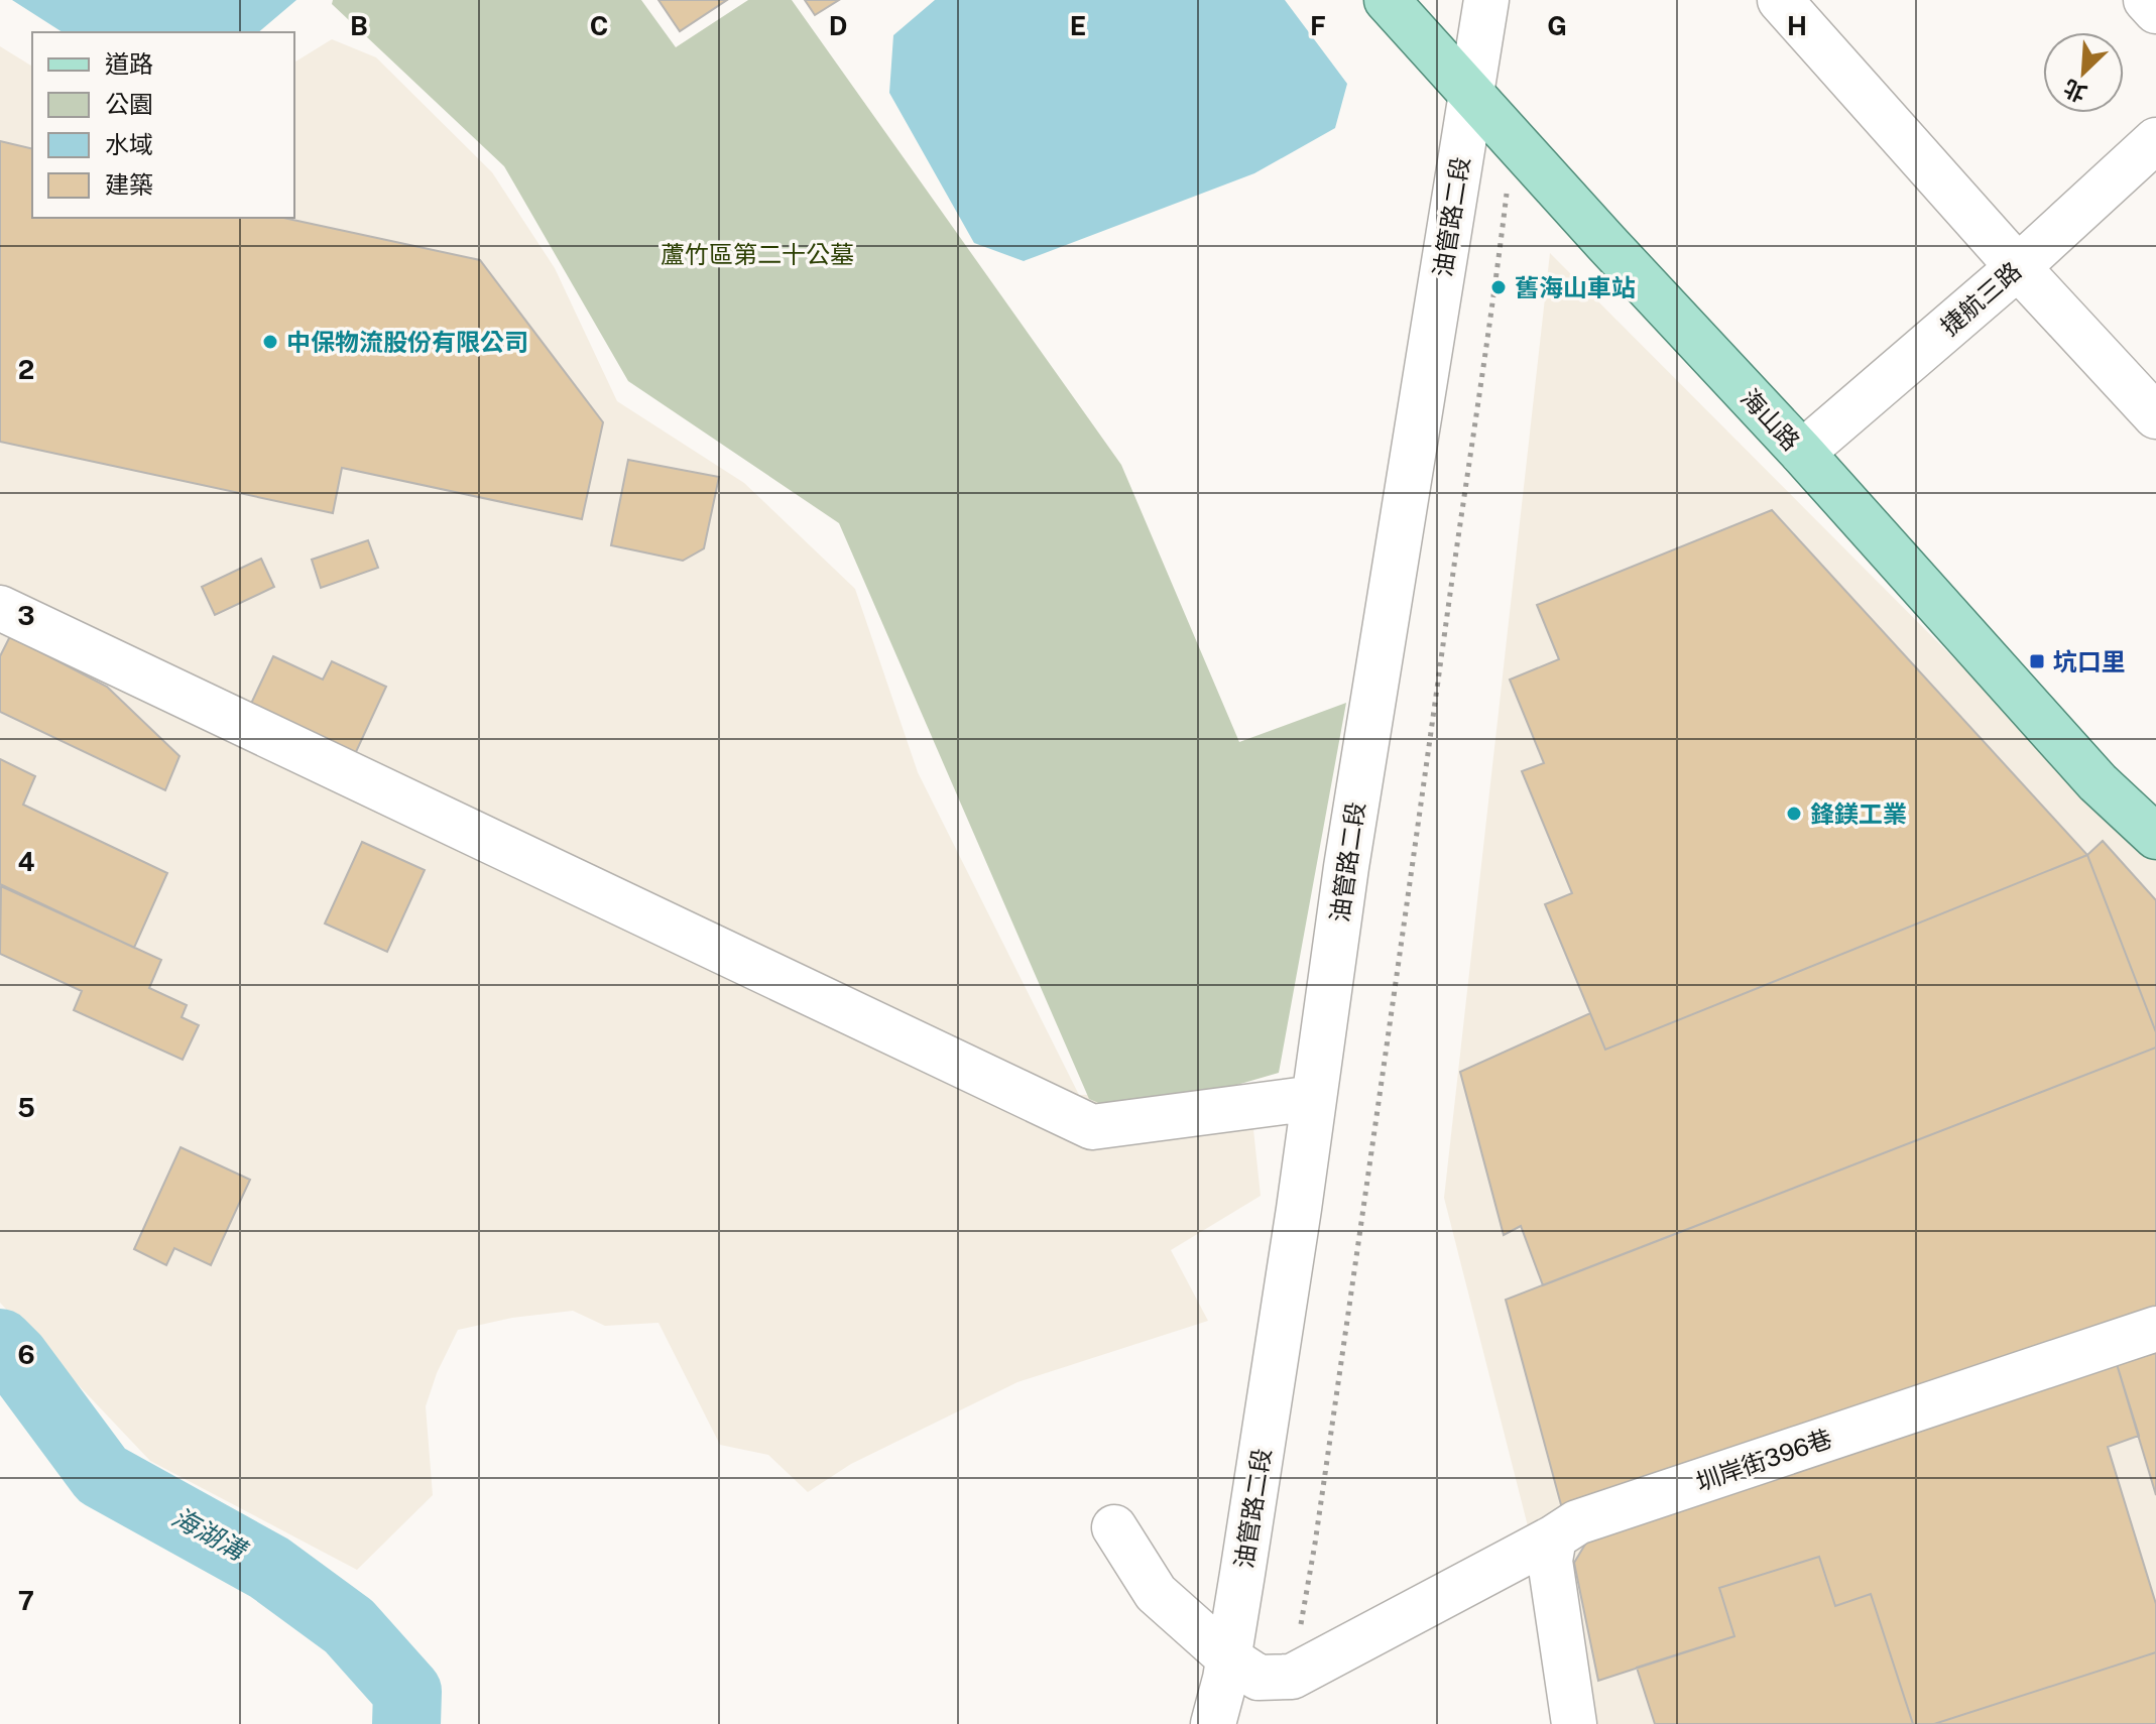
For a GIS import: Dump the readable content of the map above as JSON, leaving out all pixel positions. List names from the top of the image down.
{
  "streets": {
    "main road": ["海山路"],
    "street": ["油管路二段", "捷航三路", "圳岸街396巷"]
  },
  "crossings": [
    ["油管路二段", "海山路"],
    ["捷航三路", "海山路"]
  ],
  "water": ["海湖溝"],
  "parks": ["蘆竹區第二十公墓"],
  "places": {
    "other": ["舊海山車站", "中保物流股份有限公司", "鋒鎂工業"],
    "transit": ["坑口里"]
  },
  "legend": [
    "道路",
    "公園",
    "水域",
    "建築"
  ],
  "north": "bottom left",
  "grid": {
    "columns": [
      "B",
      "C",
      "D",
      "E",
      "F",
      "G",
      "H"
    ],
    "rows": [
      "2",
      "3",
      "4",
      "5",
      "6",
      "7"
    ]
  }
}
